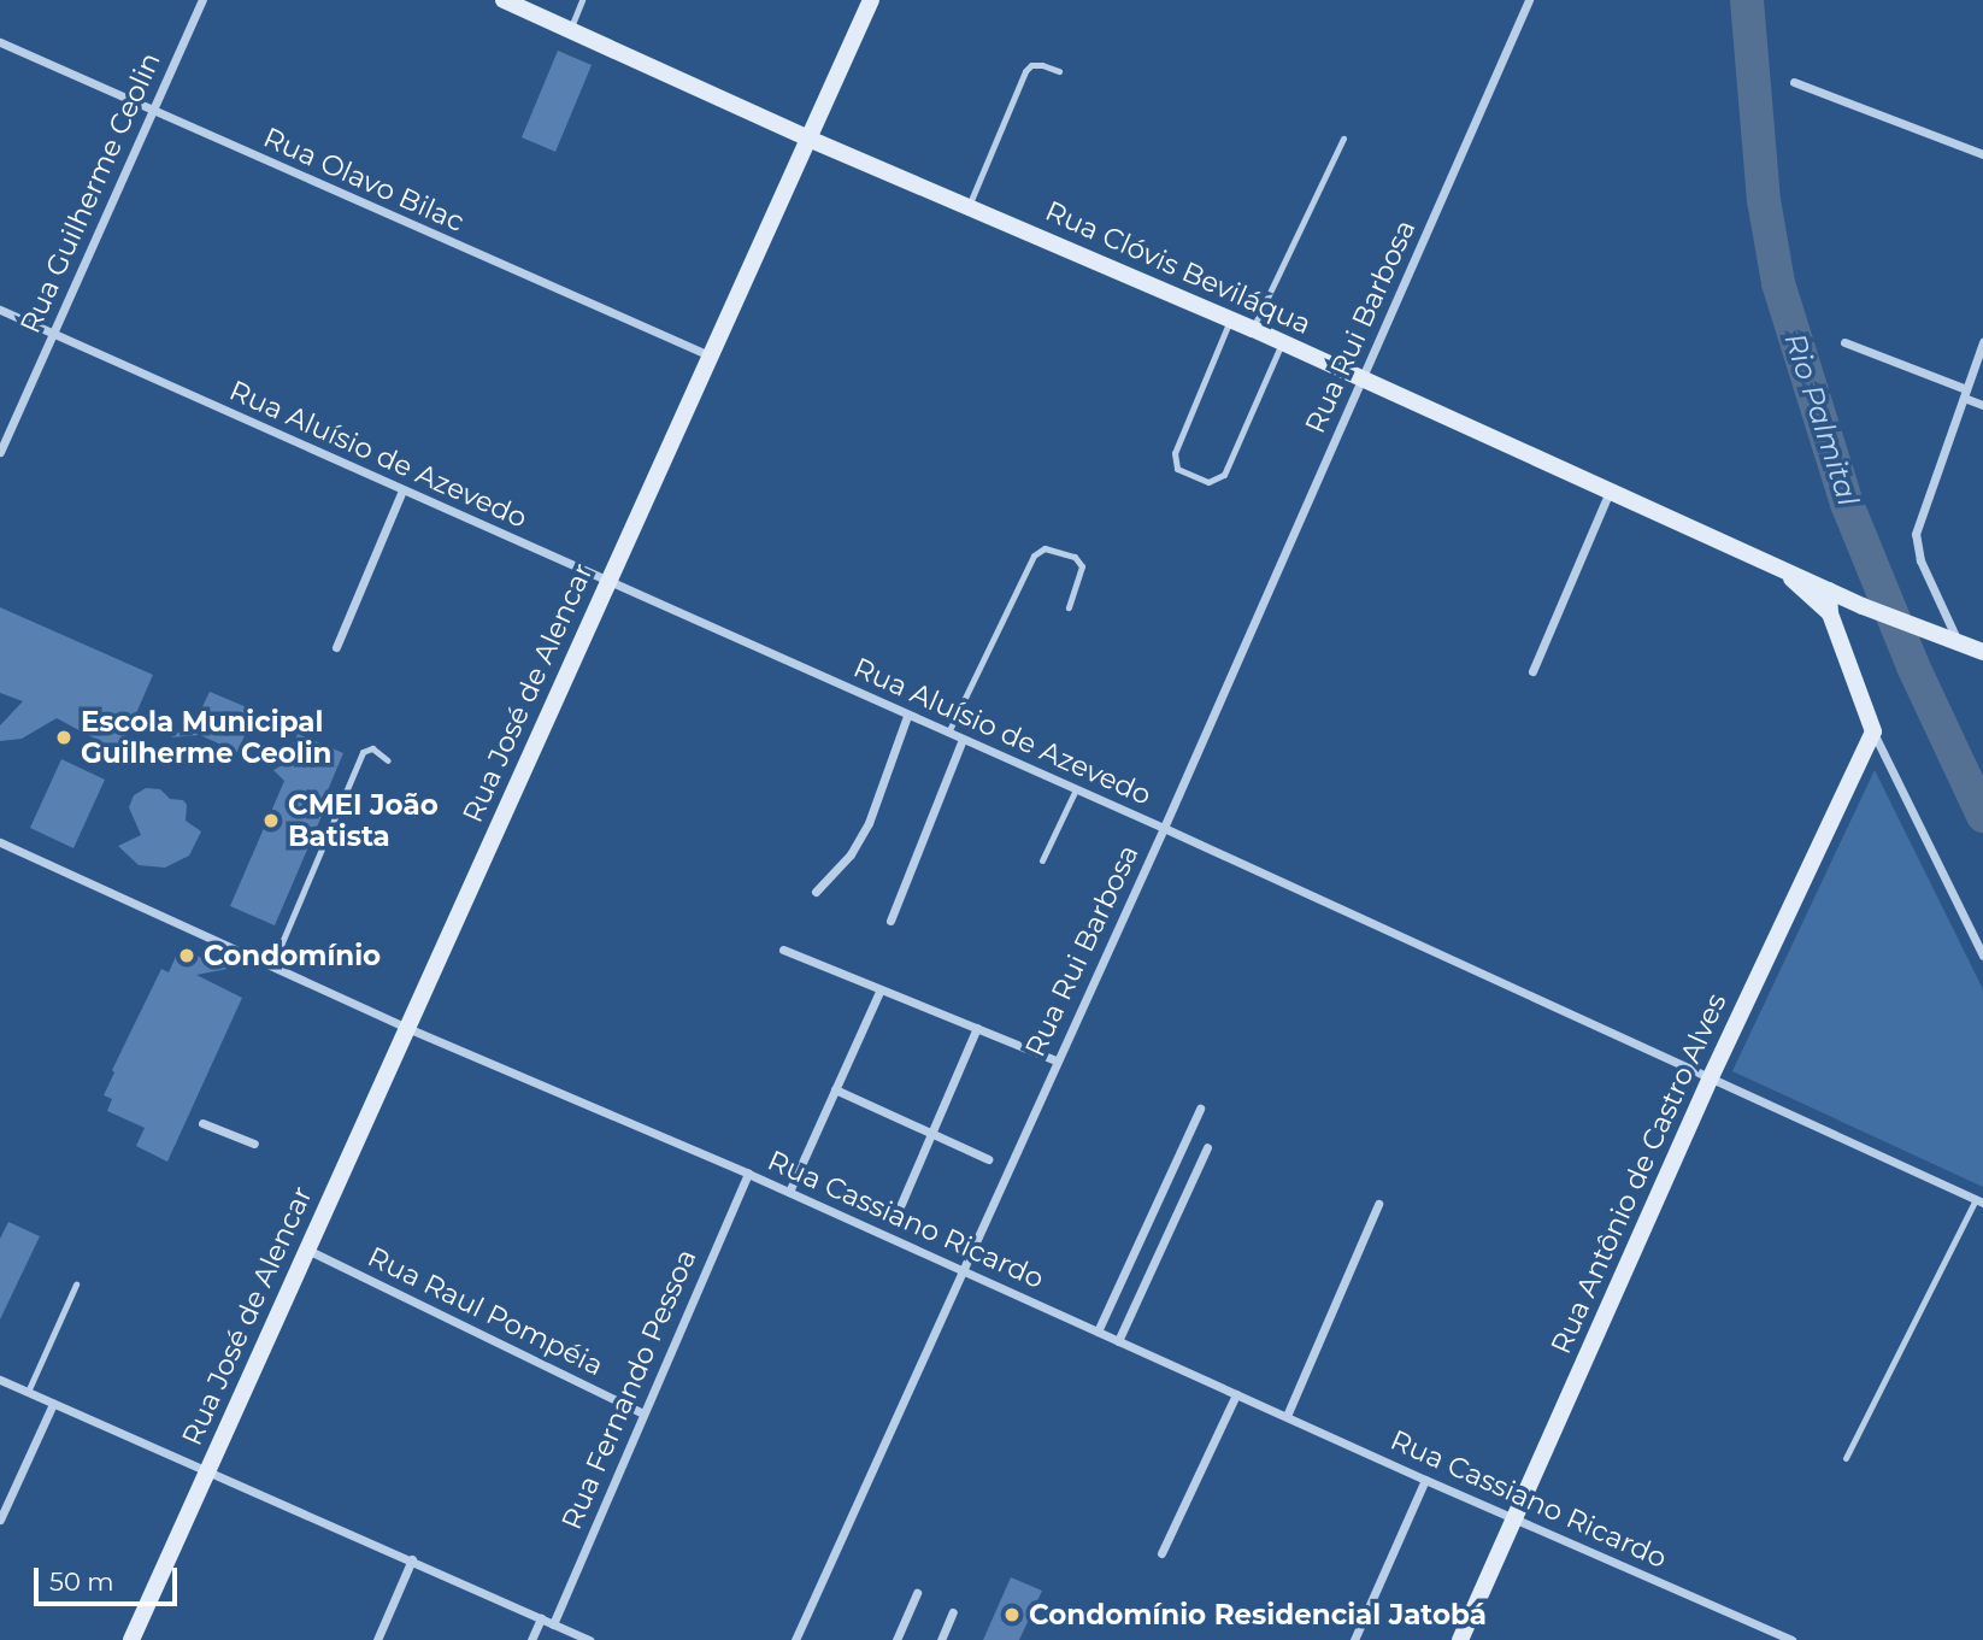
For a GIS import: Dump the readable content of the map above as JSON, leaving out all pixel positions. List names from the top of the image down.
{
  "streets": {
    "street": [
      "Rua Olavo Bilac",
      "Rua Guilherme Ceolin",
      "Rua Clóvis Beviláqua",
      "Rua Rui Barbosa",
      "Rua Aluísio de Azevedo",
      "Rua José de Alencar",
      "Rua Antônio de Castro Alves",
      "Rua Cassiano Ricardo",
      "Rua Raul Pompéia",
      "Rua Fernando Pessoa"
    ]
  },
  "crossings": [
    ["Rua Olavo Bilac", "Rua Guilherme Ceolin"],
    ["Rua Olavo Bilac", "Rua José de Alencar"],
    ["Rua Guilherme Ceolin", "Rua Aluísio de Azevedo"],
    ["Rua Clóvis Beviláqua", "Rua Rui Barbosa"],
    ["Rua Clóvis Beviláqua", "Rua José de Alencar"],
    ["Rua Rui Barbosa", "Rua Aluísio de Azevedo"],
    ["Rua Rui Barbosa", "Rua Cassiano Ricardo"],
    ["Rua Aluísio de Azevedo", "Rua José de Alencar"],
    ["Rua Aluísio de Azevedo", "Rua Antônio de Castro Alves"],
    ["Rua José de Alencar", "Rua Cassiano Ricardo"],
    ["Rua José de Alencar", "Rua Raul Pompéia"],
    ["Rua Antônio de Castro Alves", "Rua Cassiano Ricardo"],
    ["Rua Cassiano Ricardo", "Rua Fernando Pessoa"],
    ["Rua Raul Pompéia", "Rua Fernando Pessoa"]
  ],
  "water": ["Rio Palmital"],
  "places": [
    "Escola Municipal Guilherme Ceolin",
    "CMEI João Batista",
    "Condomínio",
    "Condomínio Residencial Jatobá"
  ],
  "scale_bar": "50 m"
}
